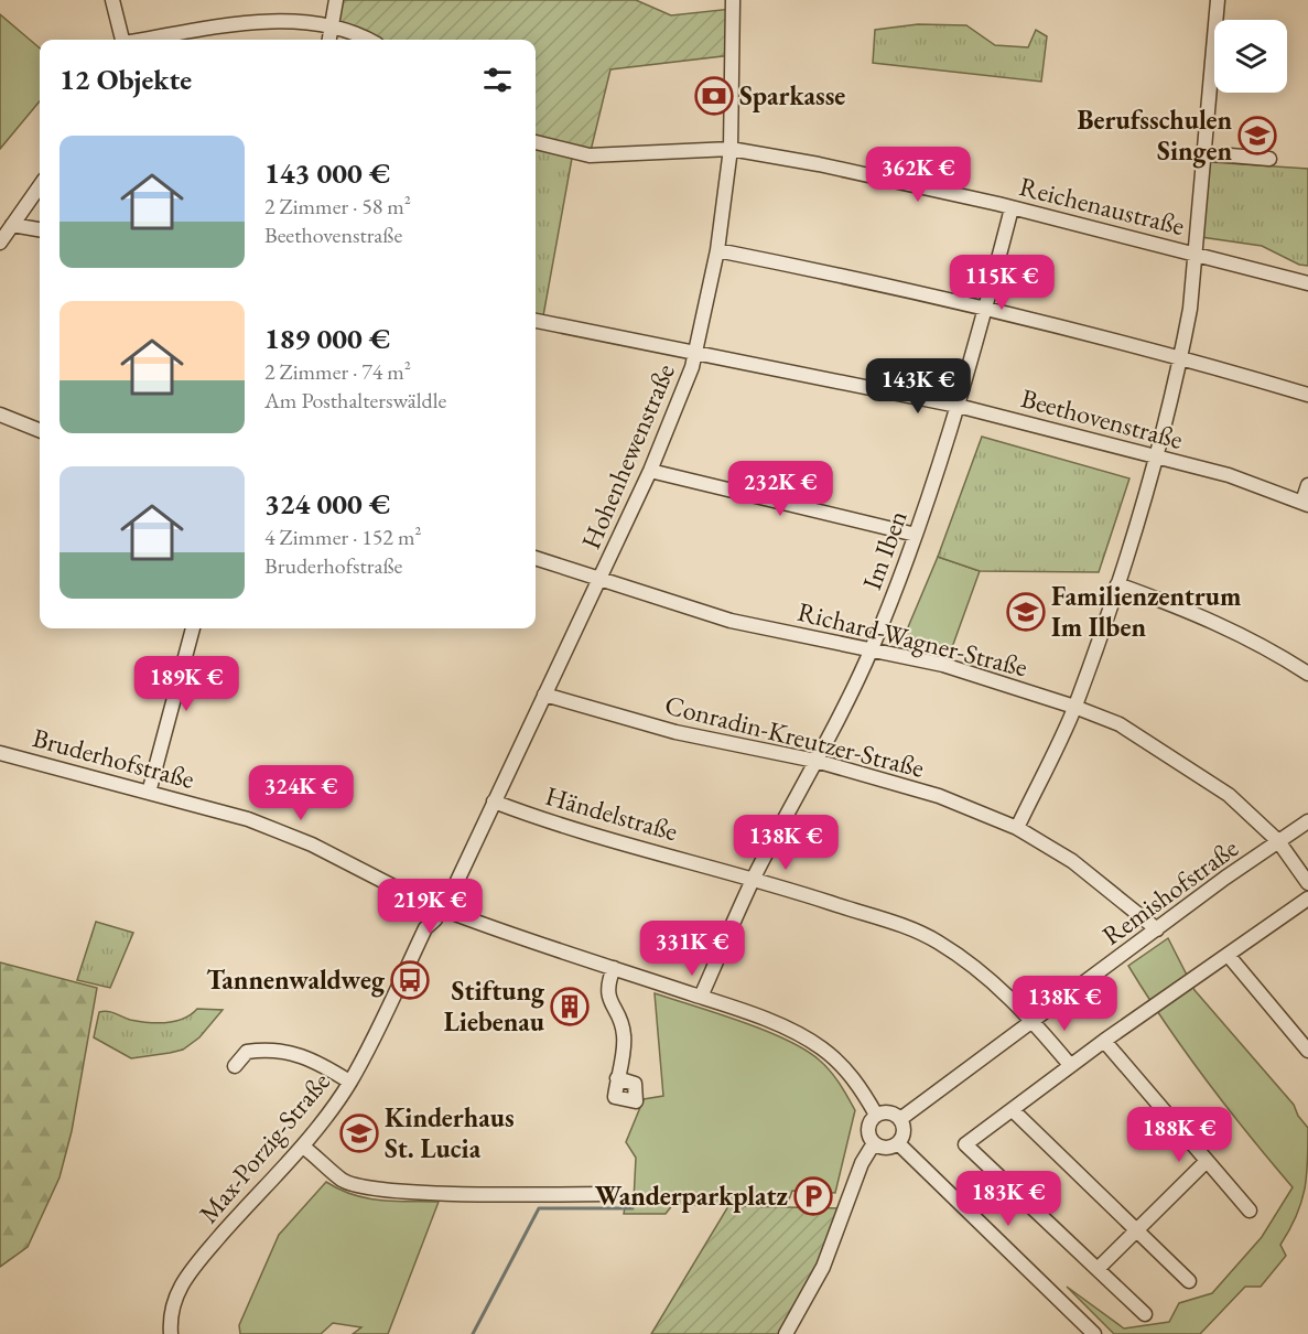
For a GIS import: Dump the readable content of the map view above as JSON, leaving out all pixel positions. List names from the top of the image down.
{
  "streets": {
    "street": [
      "Reichenaustraße",
      "Beethovenstraße",
      "Hohenhewenstraße",
      "Im Iben",
      "Richard-Wagner-Straße",
      "Conradin-Kreutzer-Straße",
      "Bruderhofstraße",
      "Händelstraße",
      "Remishofstraße",
      "Max-Porzig-Straße"
    ]
  },
  "crossings": [
    ["Reichenaustraße", "Hohenhewenstraße"],
    ["Reichenaustraße", "Im Iben"],
    ["Beethovenstraße", "Hohenhewenstraße"],
    ["Beethovenstraße", "Im Iben"],
    ["Hohenhewenstraße", "Richard-Wagner-Straße"],
    ["Hohenhewenstraße", "Conradin-Kreutzer-Straße"],
    ["Hohenhewenstraße", "Bruderhofstraße"],
    ["Hohenhewenstraße", "Händelstraße"],
    ["Hohenhewenstraße", "Max-Porzig-Straße"],
    ["Im Iben", "Richard-Wagner-Straße"],
    ["Im Iben", "Conradin-Kreutzer-Straße"],
    ["Im Iben", "Händelstraße"],
    ["Richard-Wagner-Straße", "Remishofstraße"],
    ["Conradin-Kreutzer-Straße", "Remishofstraße"],
    ["Bruderhofstraße", "Max-Porzig-Straße"],
    ["Händelstraße", "Remishofstraße"]
  ],
  "places": {
    "bank": ["Sparkasse"],
    "school or university": ["Berufsschulen Singen", "Familienzentrum Im Ilben", "Kinderhaus St. Lucia"],
    "bus stop": ["Tannenwaldweg"],
    "building": ["Stiftung Liebenau"],
    "parking": ["Wanderparkplatz"]
  },
  "page": {
    "heading": "12 Objekte",
    "list": [
      {
        "name": "143 000 €",
        "note": "2 Zimmer · 58 m² · Beethovenstraße"
      },
      {
        "name": "189 000 €",
        "note": "2 Zimmer · 74 m² · Am Posthalterswäldle"
      },
      {
        "name": "324 000 €",
        "note": "4 Zimmer · 152 m² · Bruderhofstraße"
      }
    ],
    "price": [
      "362K €",
      "115K €",
      "143K €",
      "232K €",
      "189K €",
      "324K €",
      "138K €",
      "219K €",
      "331K €",
      "138K €",
      "188K €",
      "183K €"
    ]
  }
}
